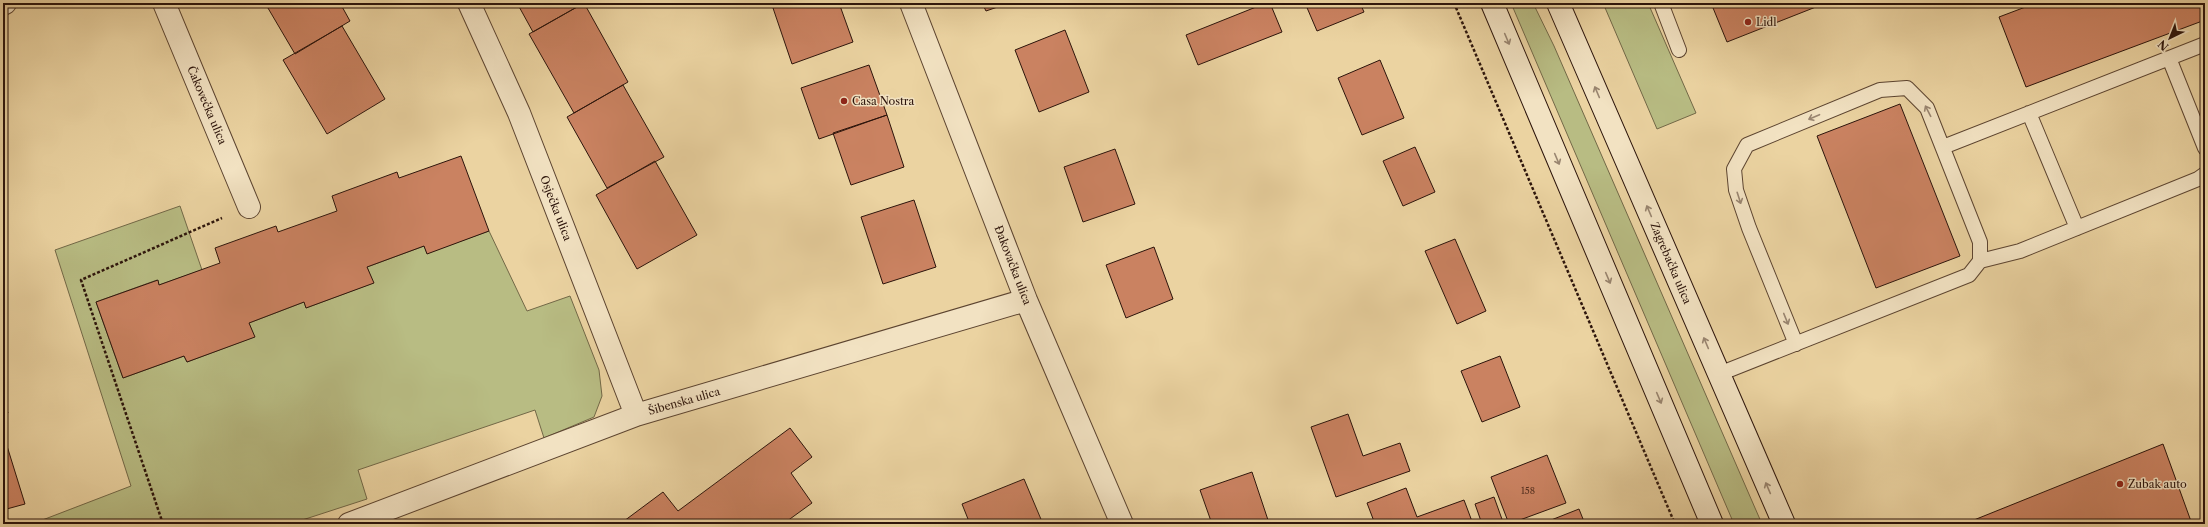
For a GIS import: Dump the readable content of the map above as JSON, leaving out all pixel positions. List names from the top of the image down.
{
  "streets": {
    "street": [
      "Čakovečka ulica",
      "Osječka ulica",
      "Zagrebačka ulica",
      "Đakovačka ulica",
      "Šibenska ulica"
    ]
  },
  "crossings": [
    ["Osječka ulica", "Šibenska ulica"],
    ["Đakovačka ulica", "Šibenska ulica"]
  ],
  "places": ["Lidl", "Casa Nostra", "Zubak auto"],
  "house_numbers": ["158"],
  "north": "bottom left"
}
